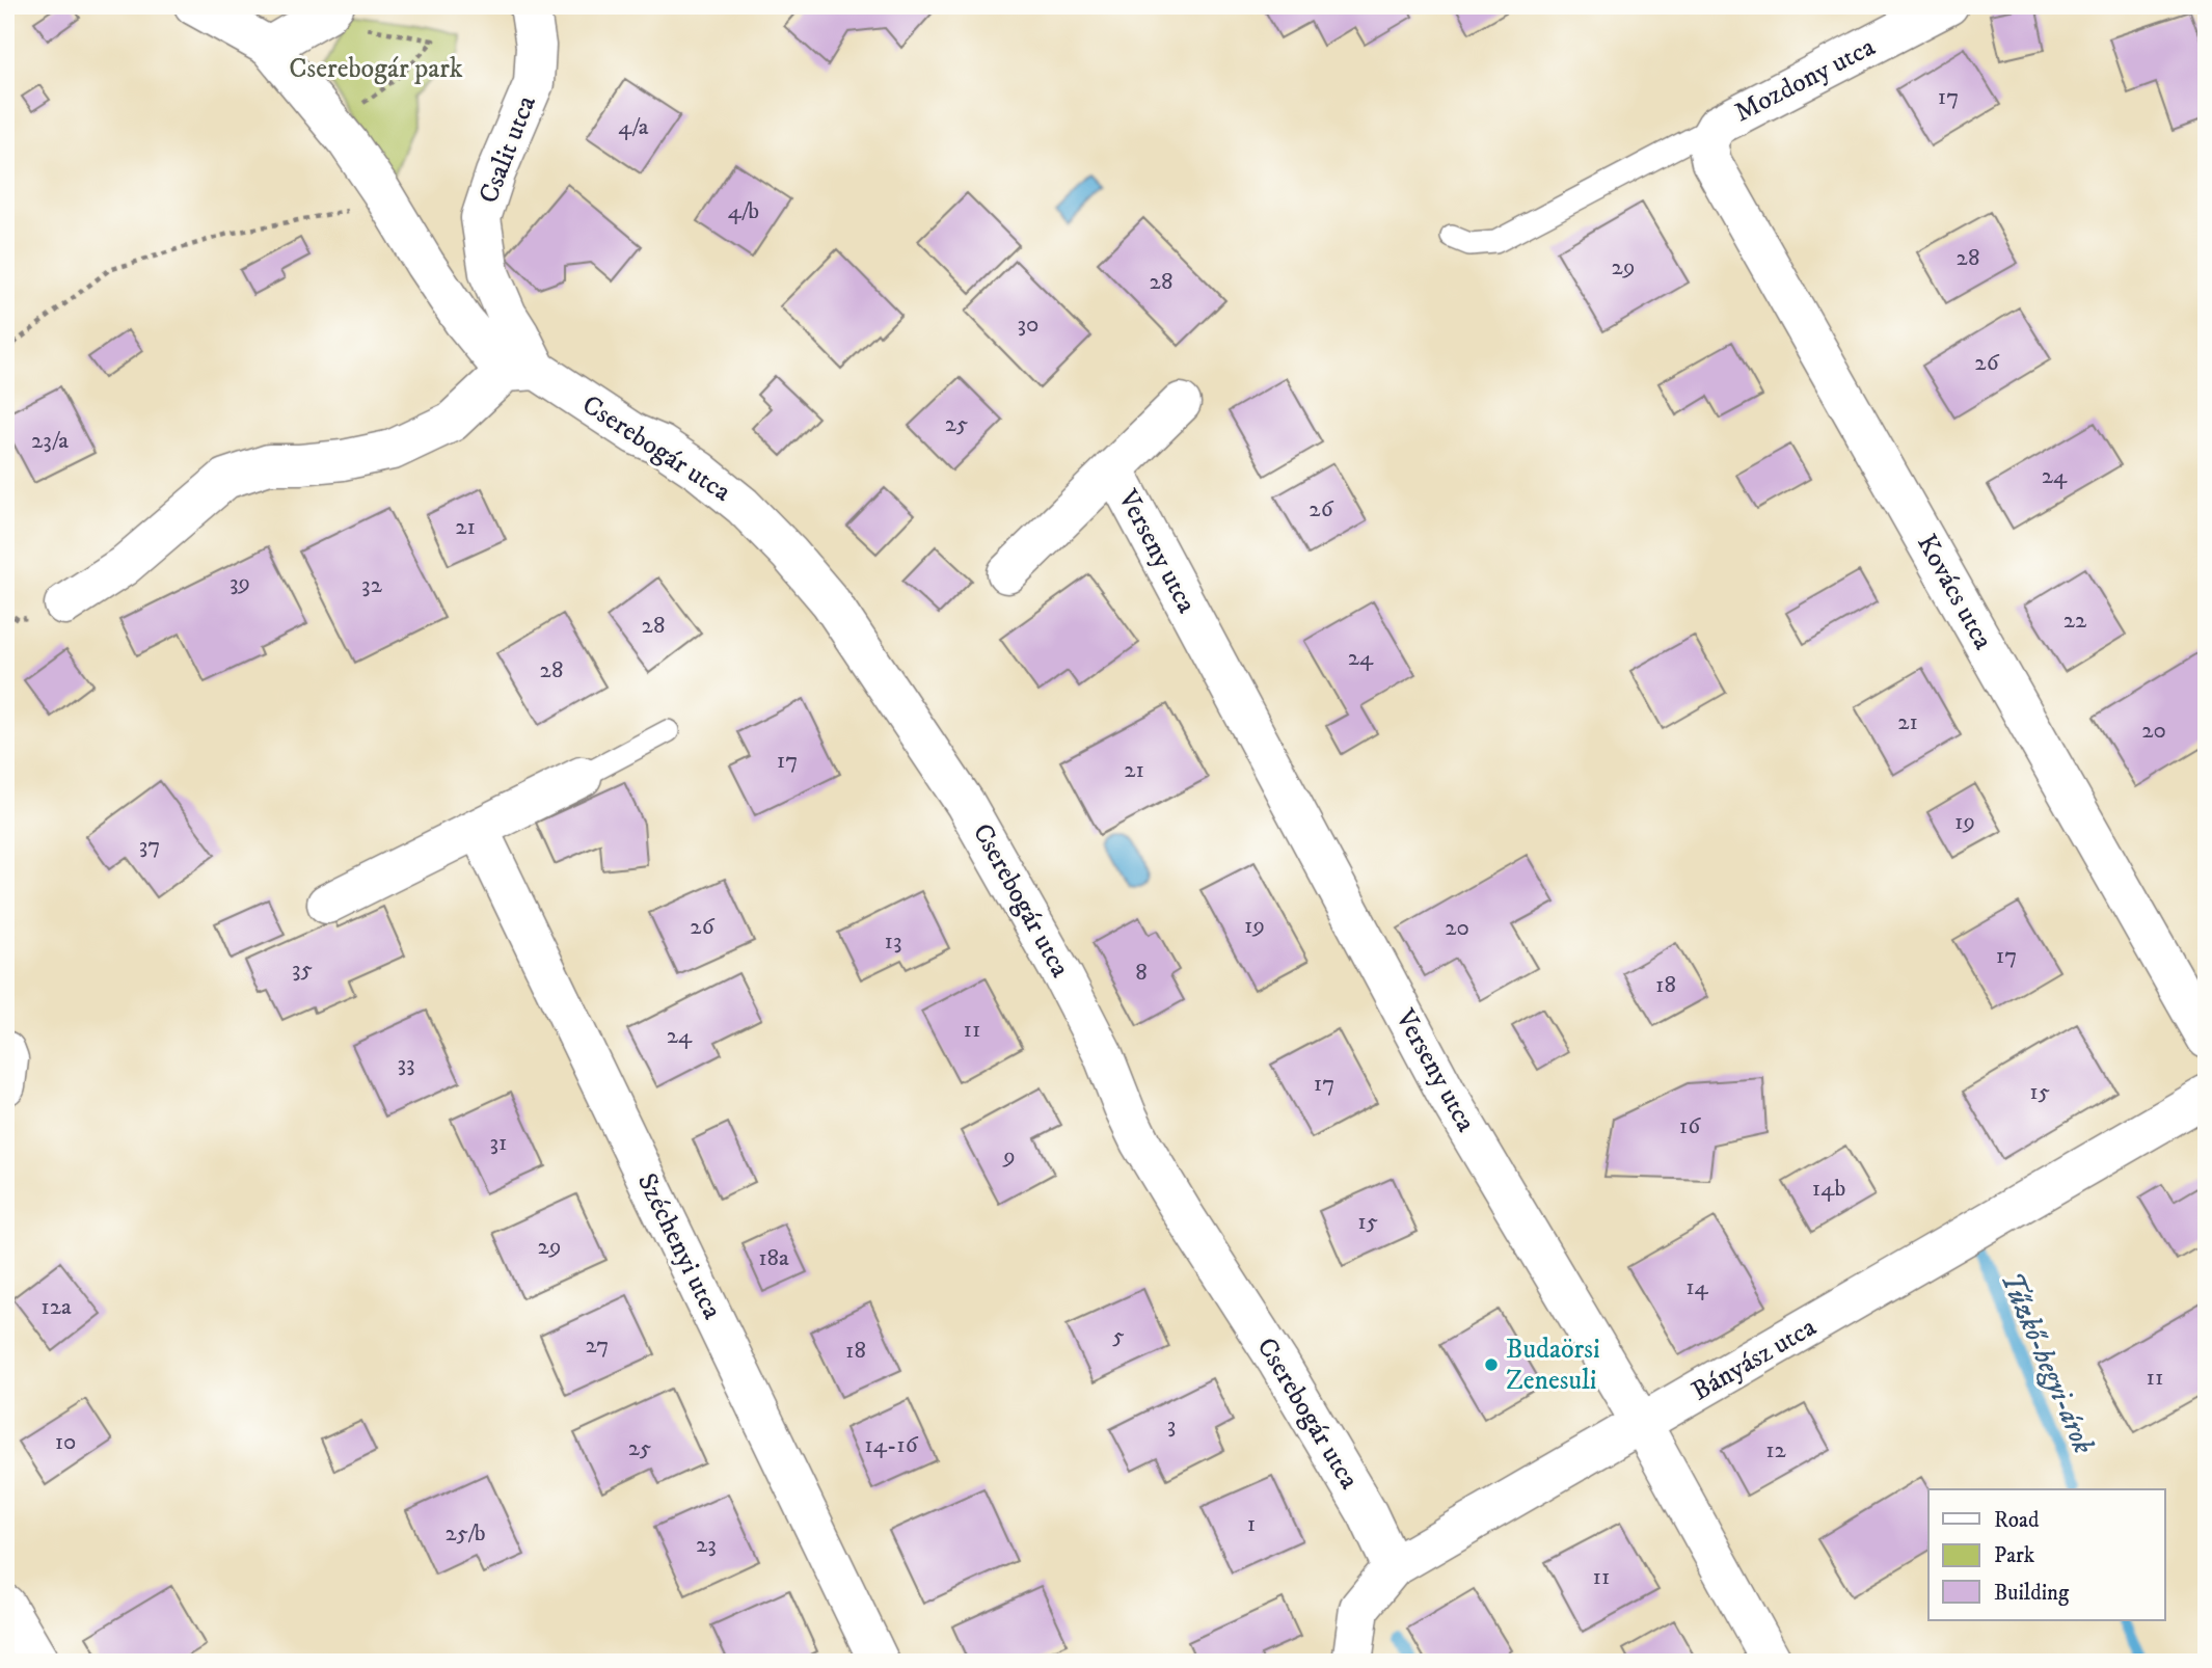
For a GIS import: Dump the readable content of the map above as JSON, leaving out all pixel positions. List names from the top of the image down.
{
  "streets": {
    "street": [
      "Mozdony utca",
      "Csalit utca",
      "Cserebogár utca",
      "Verseny utca",
      "Kovács utca",
      "Széchenyi utca",
      "Bányász utca"
    ]
  },
  "crossings": [
    ["Mozdony utca", "Kovács utca"],
    ["Csalit utca", "Cserebogár utca"],
    ["Cserebogár utca", "Bányász utca"],
    ["Verseny utca", "Bányász utca"]
  ],
  "water": ["Tűzkő-hegyi-árok"],
  "parks": ["Cserebogár park"],
  "places": ["Budaörsi Zenesuli"],
  "house_numbers": [
    "17",
    "4/a",
    "4/b",
    "28",
    "29",
    "28",
    "30",
    "26",
    "25",
    "23/a",
    "24",
    "26",
    "21",
    "39",
    "32",
    "22",
    "28",
    "24",
    "28",
    "21",
    "20",
    "17",
    "21",
    "19",
    "37",
    "19",
    "26",
    "20",
    "13",
    "17",
    "35",
    "8",
    "18",
    "11",
    "24",
    "33",
    "17",
    "15",
    "16",
    "31",
    "9",
    "14b",
    "15",
    "29",
    "18a",
    "14",
    "12a",
    "5",
    "27",
    "18",
    "11",
    "3",
    "10",
    "14-16",
    "25",
    "12",
    "1",
    "25/b",
    "23",
    "11"
  ],
  "legend": ["Road", "Park", "Building"]
}
